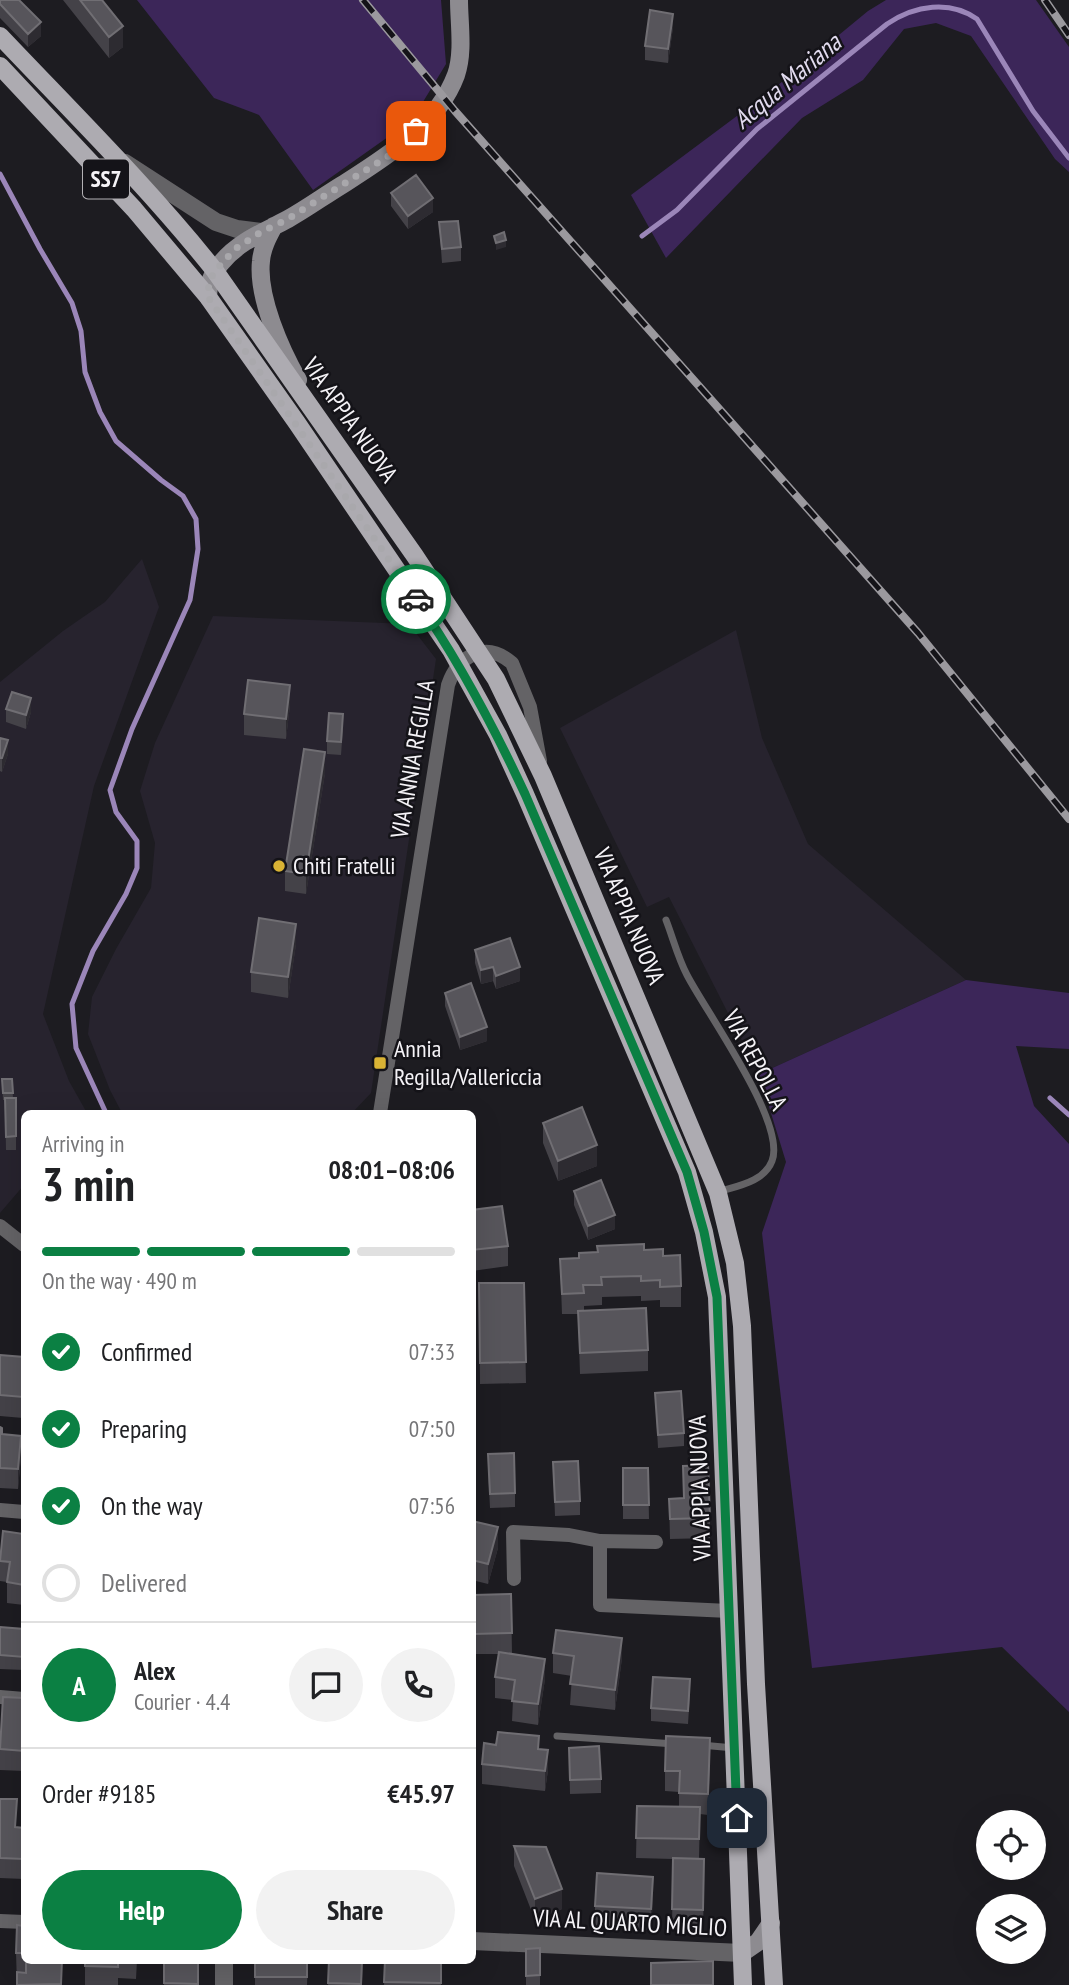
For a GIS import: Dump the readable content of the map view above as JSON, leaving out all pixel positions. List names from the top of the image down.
{
  "streets": {
    "main road": ["SS7", "VIA APPIA NUOVA", "VIA AL QUARTO MIGLIO"],
    "street": ["VIA ANNIA REGILLA"],
    "lane": ["VIA REPOLLA"]
  },
  "crossings": [
    ["VIA APPIA NUOVA", "VIA ANNIA REGILLA"],
    ["VIA APPIA NUOVA", "VIA REPOLLA"],
    ["VIA APPIA NUOVA", "VIA AL QUARTO MIGLIO"]
  ],
  "water": ["Acqua Mariana"],
  "places": {
    "other": ["Chiti Fratelli"],
    "transit": ["Annia Regilla/Vallericcia"]
  },
  "page": {
    "heading": ["3 min", "Arriving in", "08:01–08:06"],
    "panel": [
      "Alex",
      "Courier · 4.4",
      "Order #9185",
      "€45.97"
    ],
    "bar": "On the way · 490 m",
    "list": [
      ["Confirmed", "07:33"],
      ["Preparing", "07:50"],
      ["On the way", "07:56"],
      "Delivered"
    ],
    "round": "A",
    "buttons": ["Help", "Share"]
  }
}
